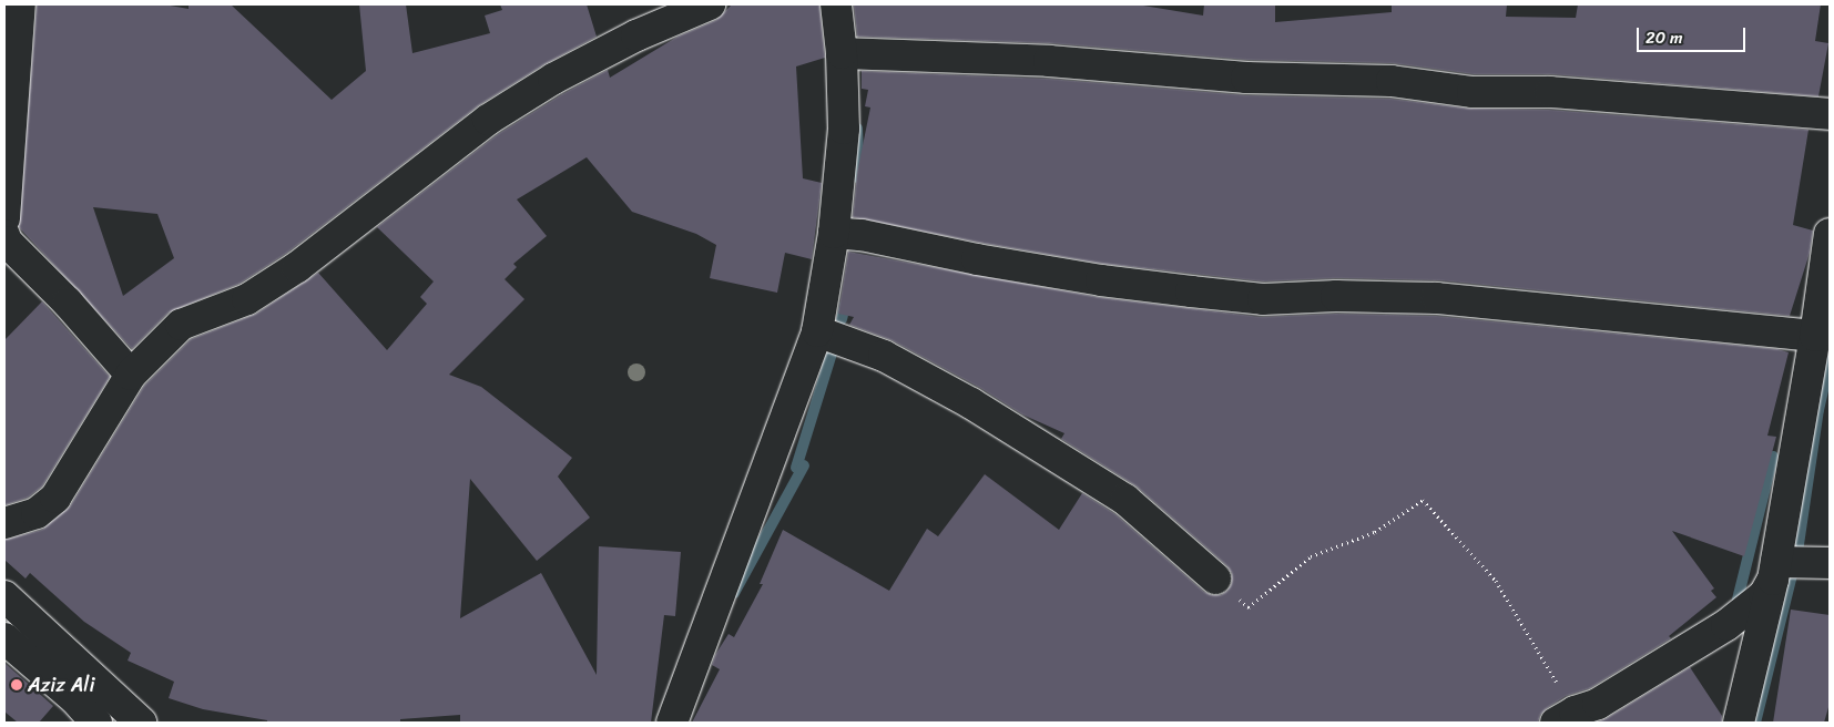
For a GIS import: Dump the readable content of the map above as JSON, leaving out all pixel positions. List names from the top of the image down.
{
  "places": ["Aziz Ali"],
  "scale_bar": "20 m"
}
